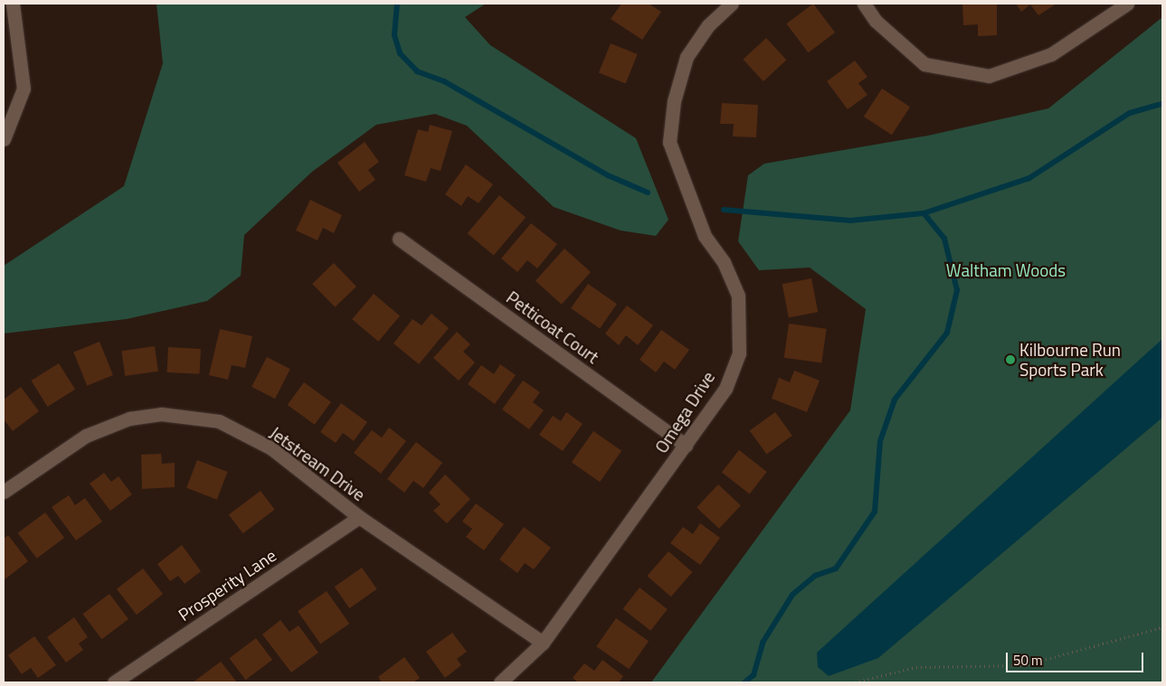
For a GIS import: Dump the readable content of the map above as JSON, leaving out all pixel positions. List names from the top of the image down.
{
  "streets": {
    "street": [
      "Petticoat Court",
      "Omega Drive",
      "Jetstream Drive",
      "Prosperity Lane"
    ]
  },
  "crossings": [
    ["Petticoat Court", "Omega Drive"],
    ["Omega Drive", "Jetstream Drive"],
    ["Jetstream Drive", "Prosperity Lane"]
  ],
  "parks": ["Waltham Woods"],
  "places": ["Kilbourne Run Sports Park"],
  "scale_bar": "50 m"
}
